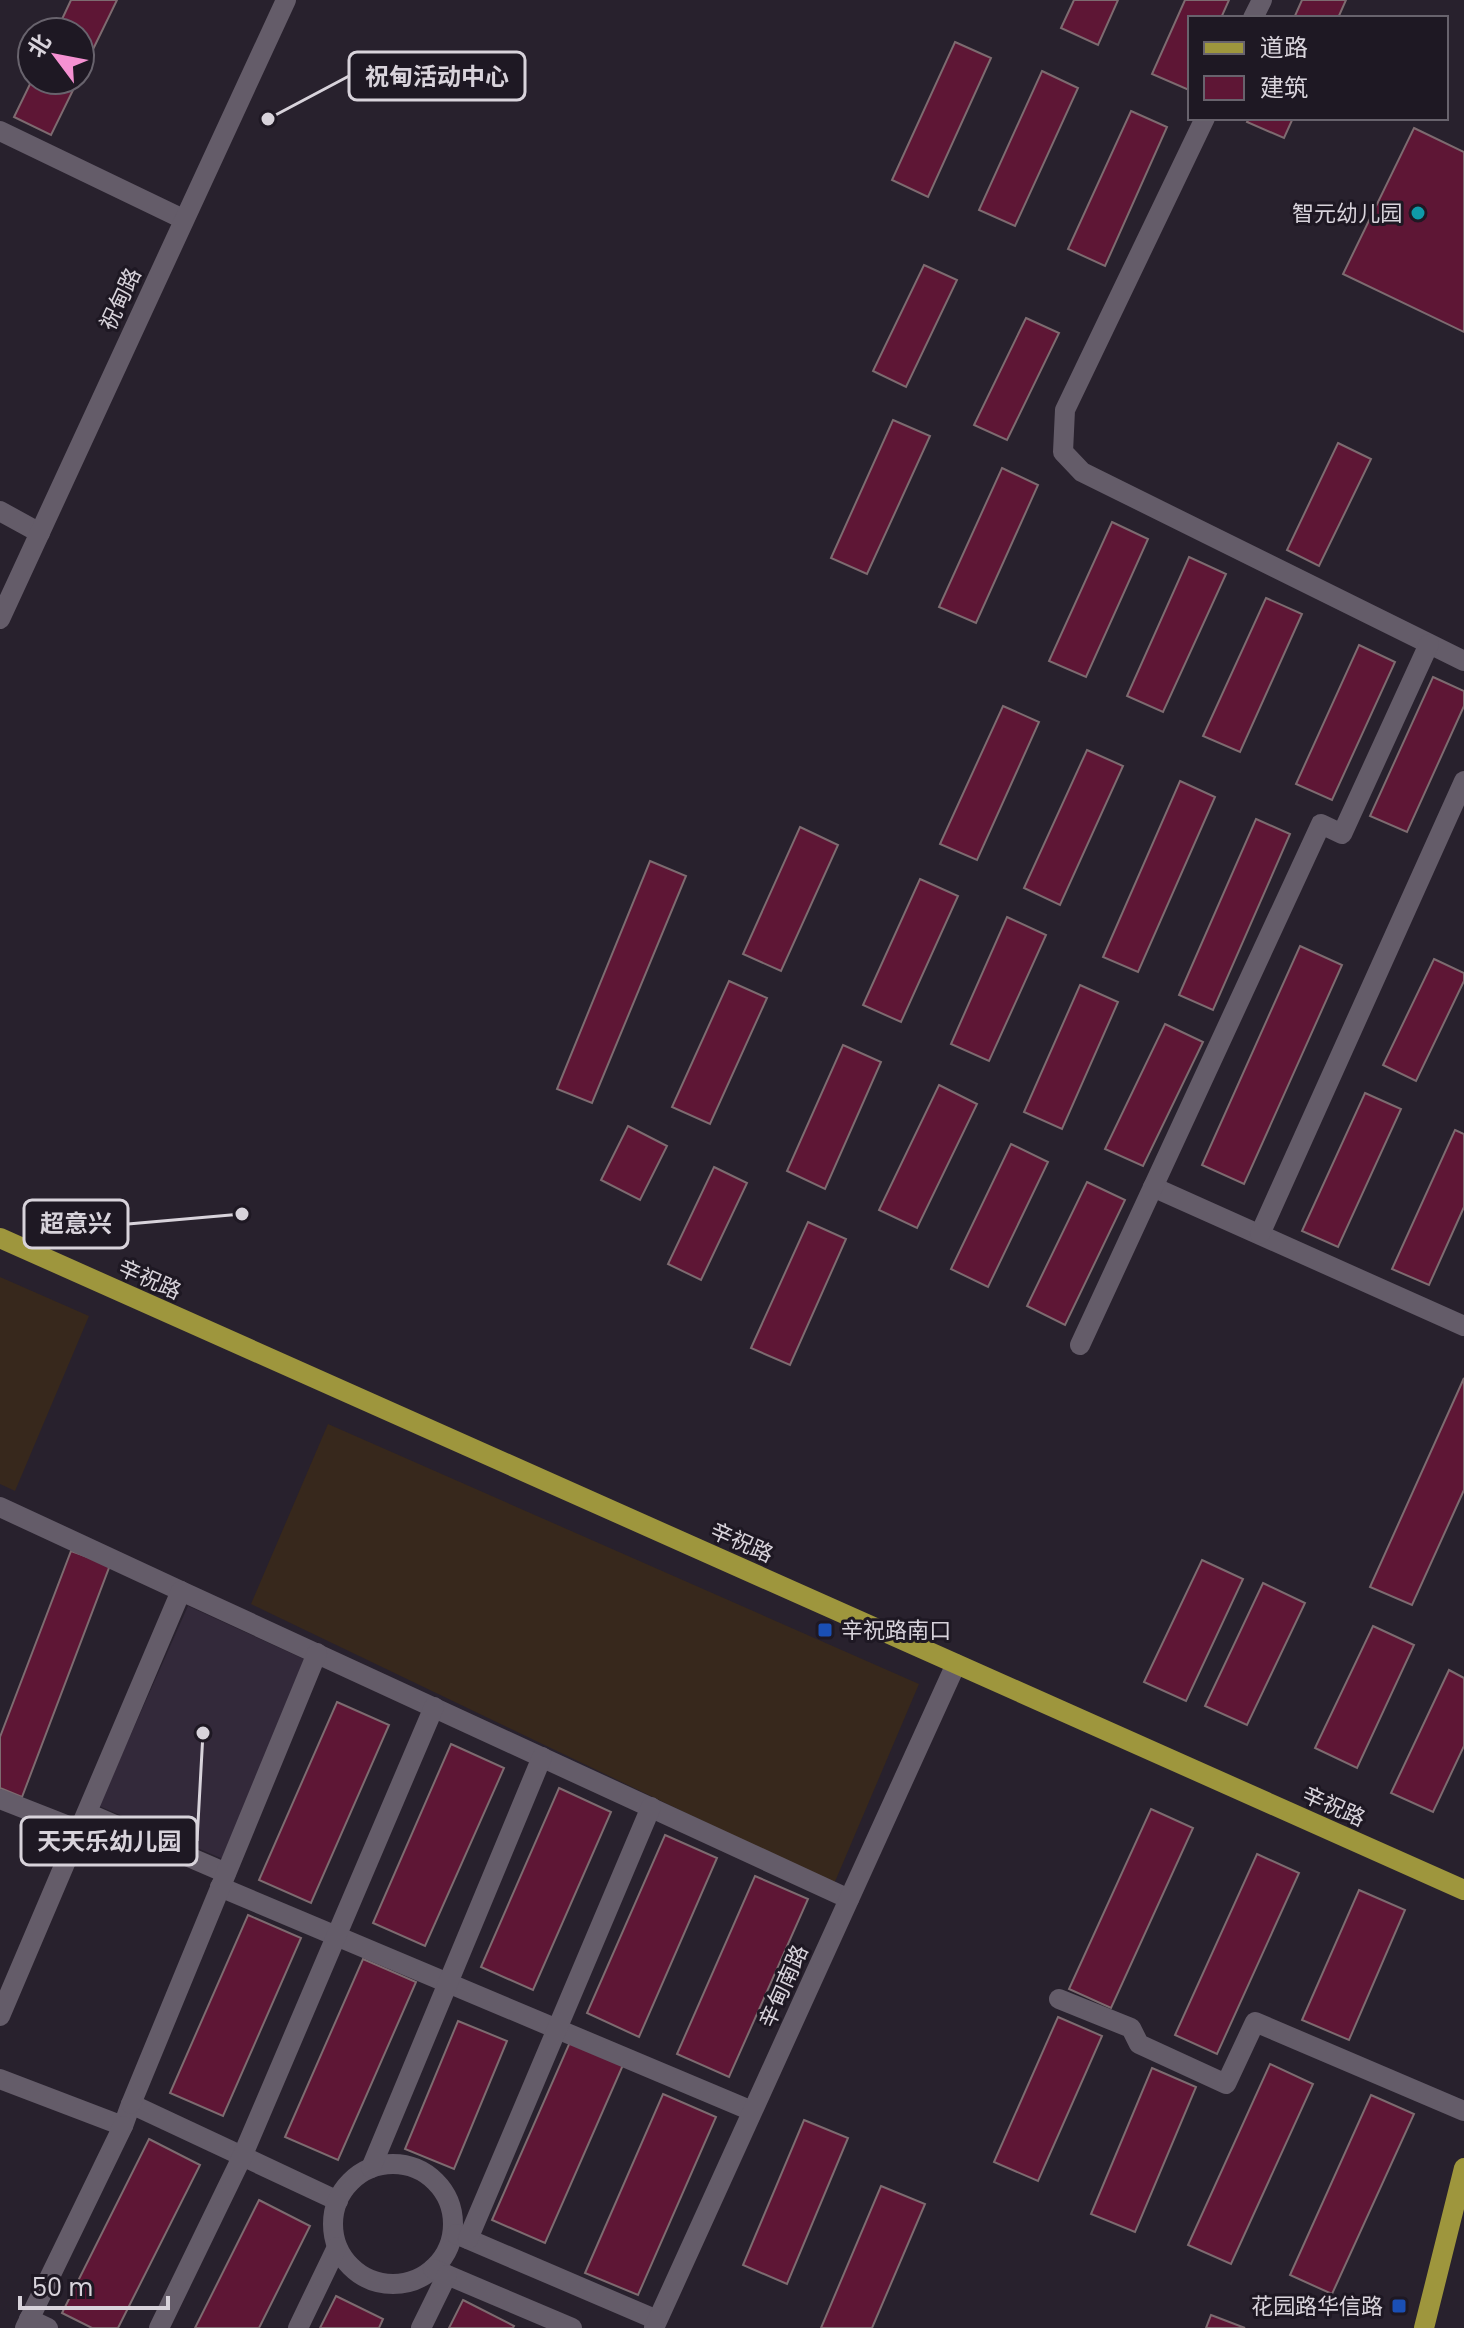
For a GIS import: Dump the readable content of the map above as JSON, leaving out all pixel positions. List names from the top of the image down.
{
  "streets": {
    "main road": ["辛祝路"],
    "street": ["祝甸路", "辛甸南路"]
  },
  "crossings": [
    ["辛祝路", "辛甸南路"]
  ],
  "places": {
    "other": [
      "祝甸活动中心",
      "智元幼儿园",
      "超意兴",
      "天天乐幼儿园"
    ],
    "transit": ["辛祝路南口", "花园路华信路"]
  },
  "legend": ["道路", "建筑"],
  "scale_bar": "50 m",
  "north": "top left"
}
